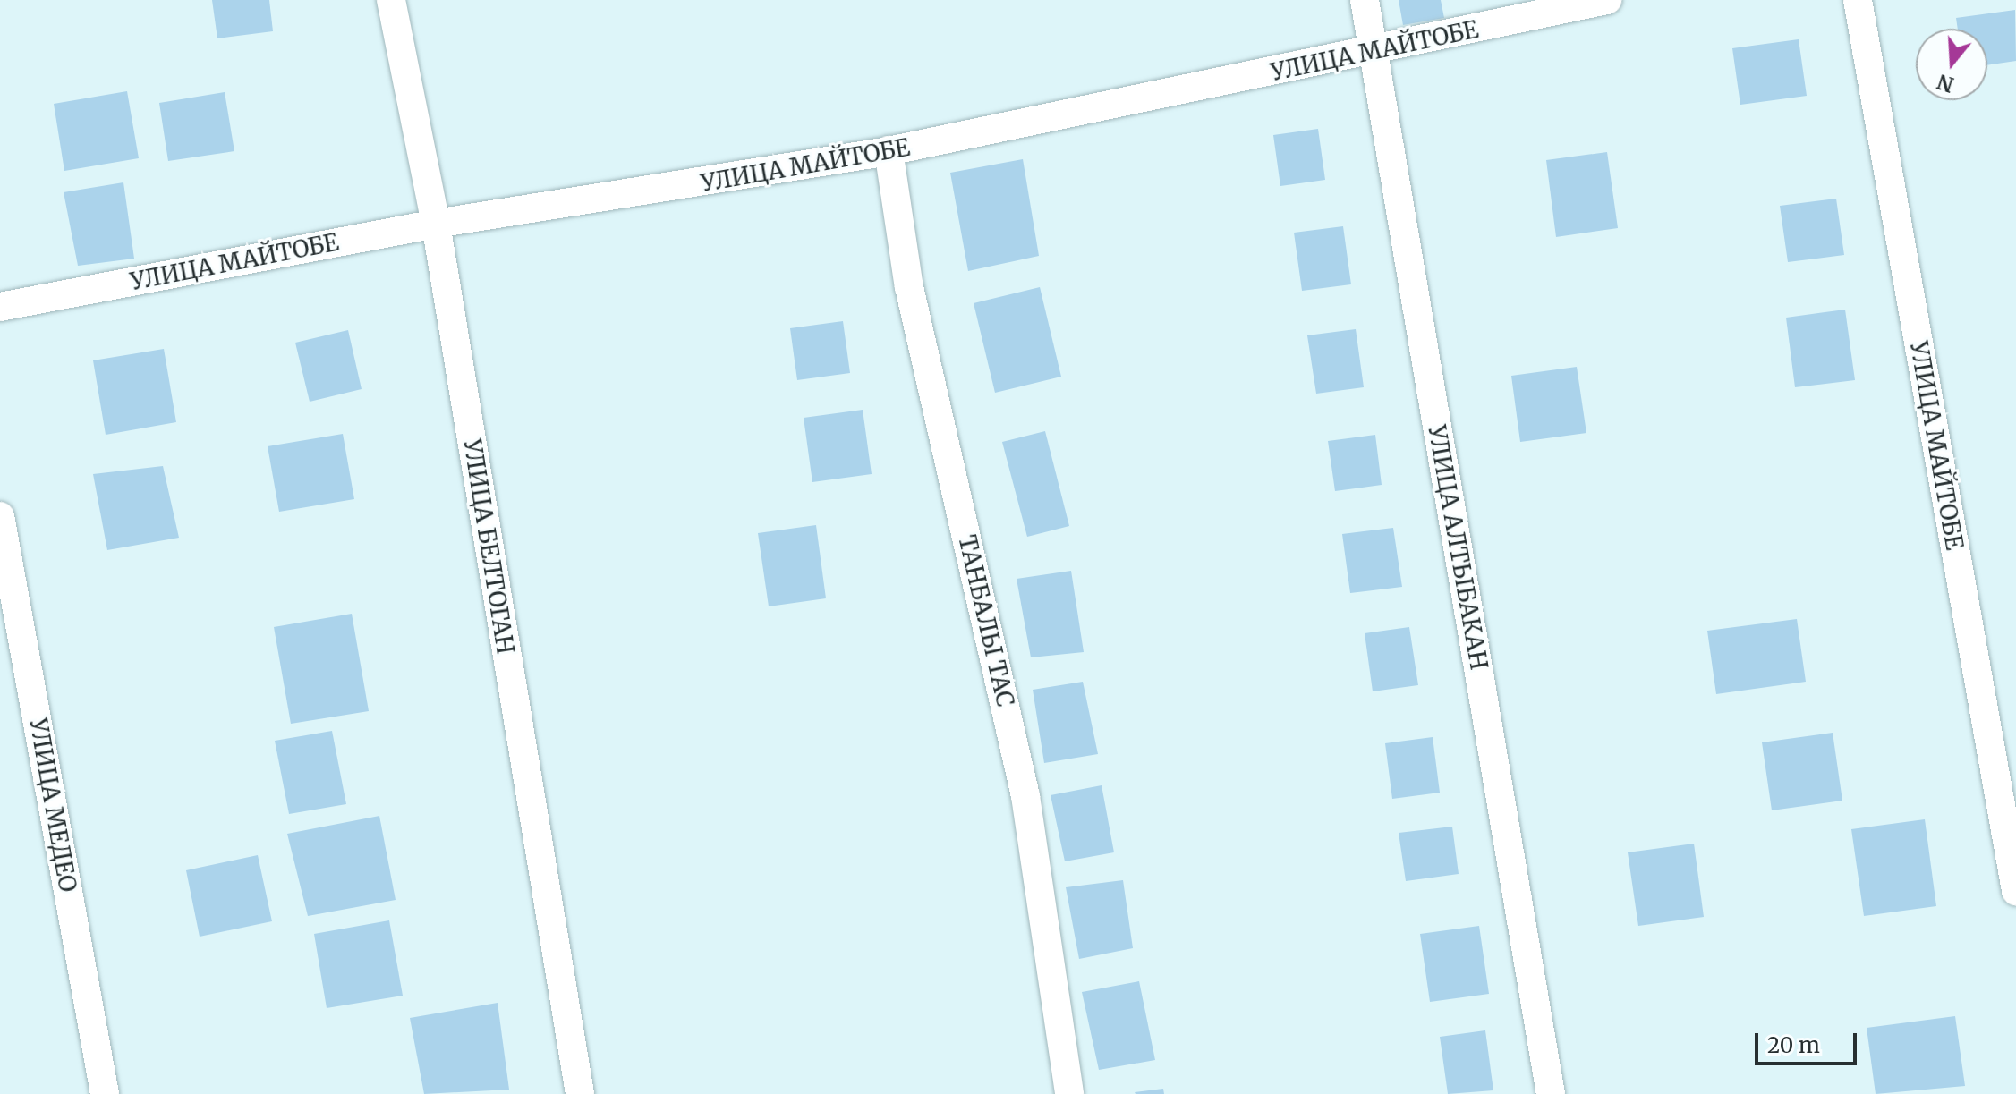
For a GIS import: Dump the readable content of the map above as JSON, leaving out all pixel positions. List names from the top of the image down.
{
  "streets": {
    "street": [
      "УЛИЦА МАЙТОБЕ",
      "УЛИЦА БЕЛТОГАН",
      "УЛИЦА АЛТЫБАКАН",
      "ТАНБАЛЫ ТАС",
      "УЛИЦА МЕДЕО"
    ]
  },
  "crossings": [
    ["УЛИЦА МАЙТОБЕ", "УЛИЦА БЕЛТОГАН"],
    ["УЛИЦА МАЙТОБЕ", "УЛИЦА АЛТЫБАКАН"],
    ["УЛИЦА МАЙТОБЕ", "ТАНБАЛЫ ТАС"]
  ],
  "scale_bar": "20 m",
  "north": "bottom"
}
